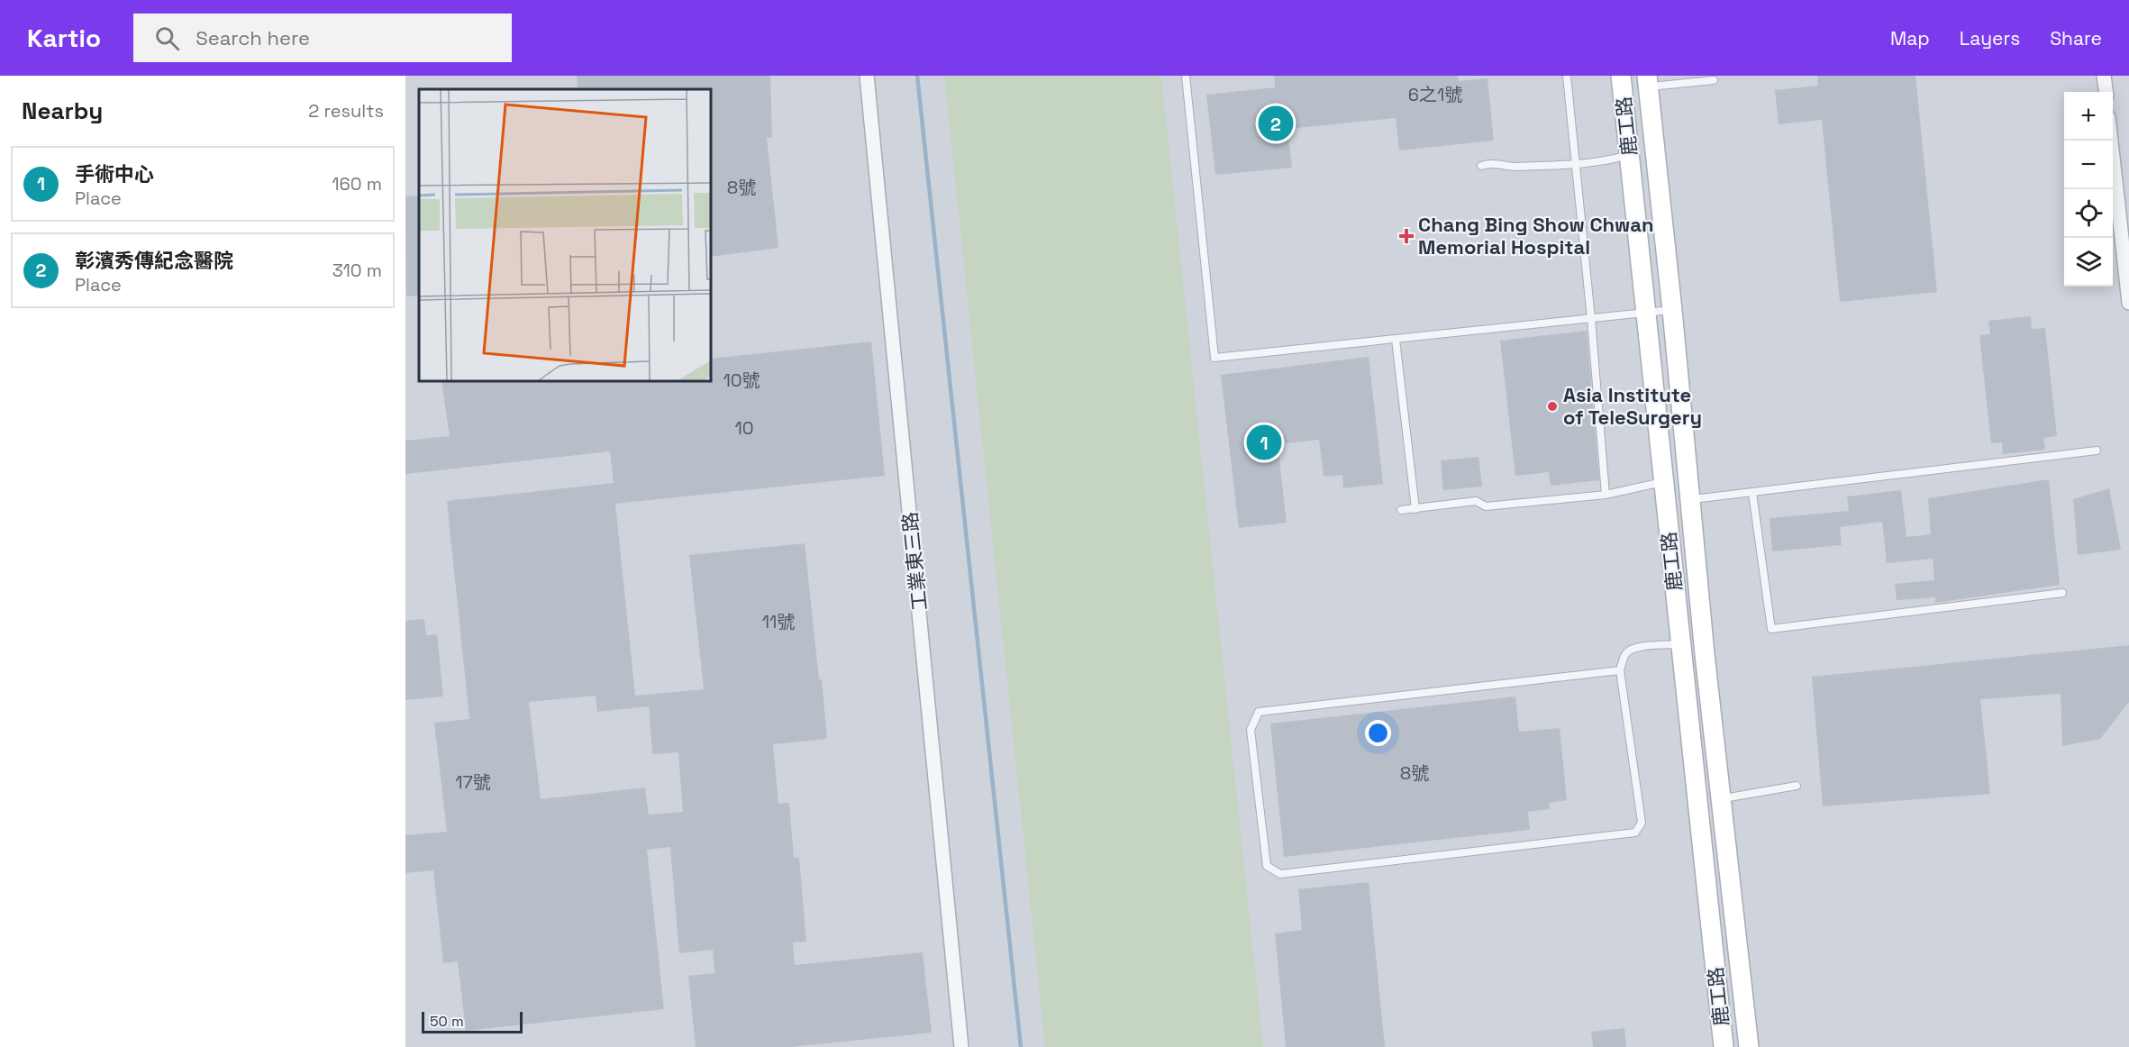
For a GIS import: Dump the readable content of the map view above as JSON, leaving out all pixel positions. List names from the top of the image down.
{
  "streets": {
    "street": ["鹿工路", "工業東三路"]
  },
  "places": {
    "health": ["Chang Bing Show Chwan Memorial Hospital"],
    "other": ["Asia Institute of TeleSurgery"]
  },
  "house_numbers": [
    "6之1號",
    "8號",
    "10號",
    "10",
    "11號",
    "8號",
    "17號"
  ],
  "scale_bar": "50 m",
  "page": {
    "header": "Kartio",
    "search": "Search here",
    "nav": ["Map", "Layers", "Share"],
    "heading": ["Nearby", "2 results"],
    "map_buttons": ["+", "−"],
    "pins": ["2", "1"],
    "list": [
      {
        "mark": "1",
        "name": "手術中心",
        "note": "Place",
        "value": "160 m"
      },
      {
        "mark": "2",
        "name": "彰濱秀傳紀念醫院",
        "note": "Place",
        "value": "310 m"
      }
    ],
    "scale": "50 m"
  }
}
